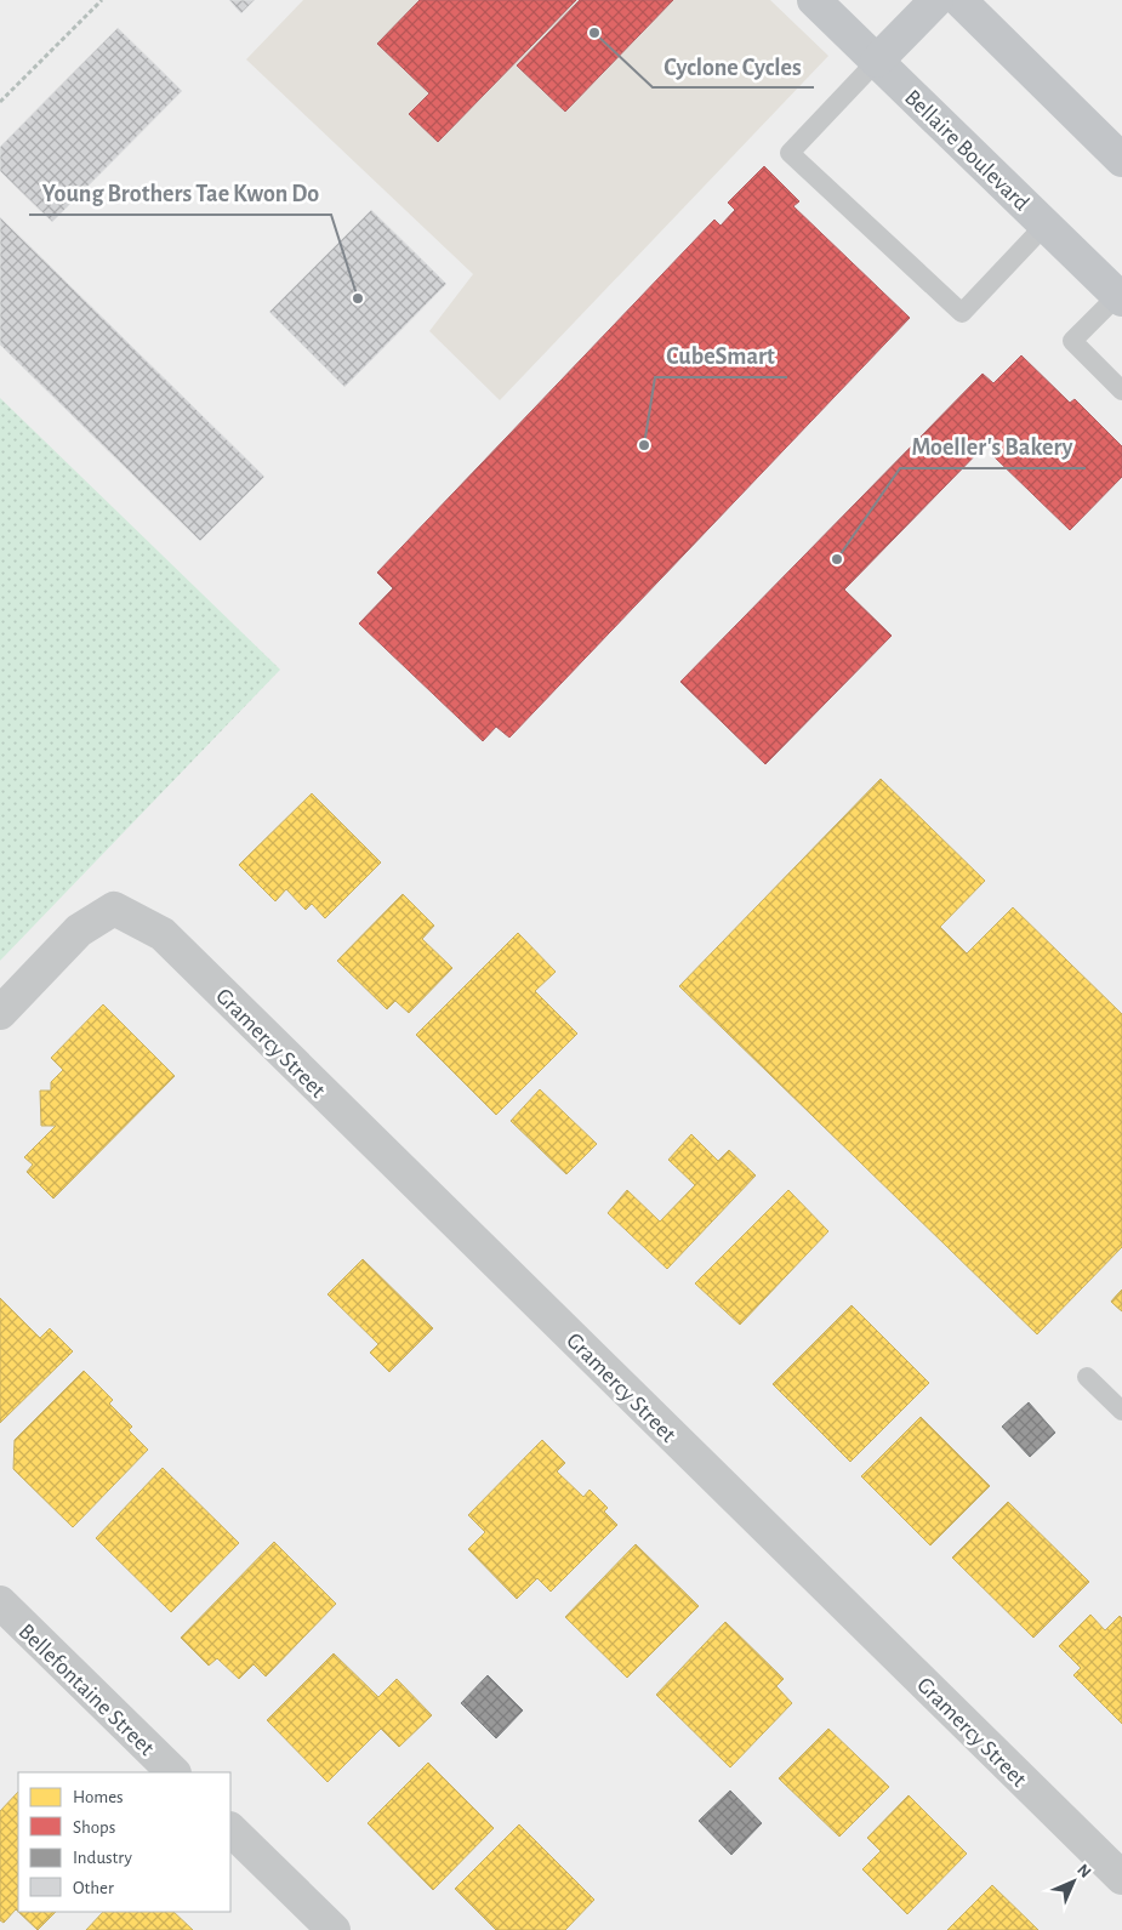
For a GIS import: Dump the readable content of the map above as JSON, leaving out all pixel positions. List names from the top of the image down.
{
  "streets": {
    "main road": ["Bellaire Boulevard"],
    "street": ["Gramercy Street", "Bellefontaine Street"]
  },
  "places": [
    "Cyclone Cycles",
    "Young Brothers Tae Kwon Do",
    "CubeSmart",
    "Moeller's Bakery"
  ],
  "legend": [
    "Homes",
    "Shops",
    "Industry",
    "Other"
  ],
  "north": "top right"
}
